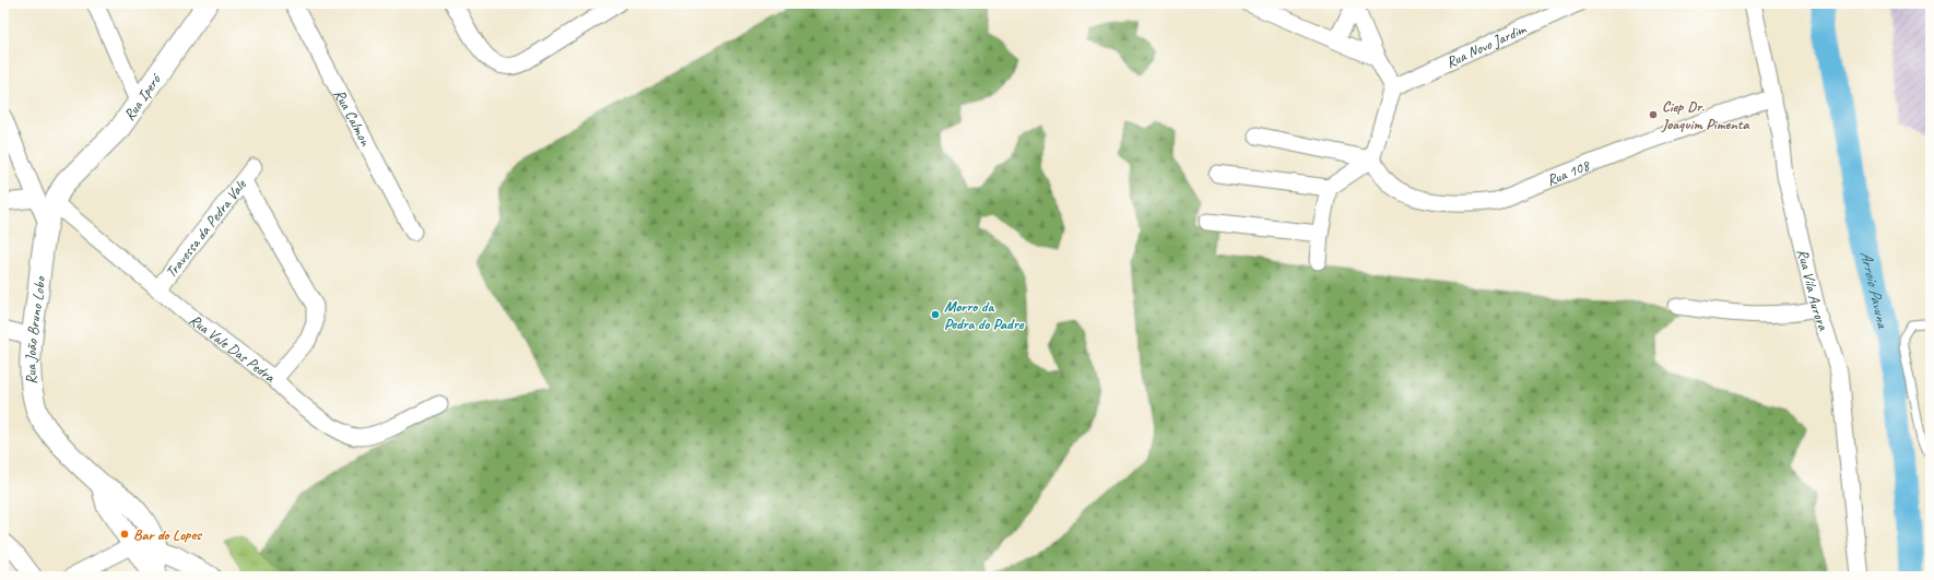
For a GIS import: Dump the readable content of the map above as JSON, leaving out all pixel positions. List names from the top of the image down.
{
  "streets": {
    "street": [
      "Rua Novo Jardim",
      "Rua Iperó",
      "Rua Calmon",
      "Rua 108",
      "Travessa da Pedra Vale",
      "Rua Vila Aurora",
      "Rua João Bruno Lobo",
      "Rua Vale Das Pedra"
    ]
  },
  "crossings": [
    ["Rua Iperó", "Rua João Bruno Lobo"],
    ["Rua 108", "Rua Vila Aurora"],
    ["Travessa da Pedra Vale", "Rua Vale Das Pedra"],
    ["Rua João Bruno Lobo", "Rua Vale Das Pedra"]
  ],
  "water": ["Arroio Pavuna"],
  "places": ["Ciep Dr. Joaquim Pimenta", "Morro da Pedra do Padre", "Bar do Lopes"]
}
